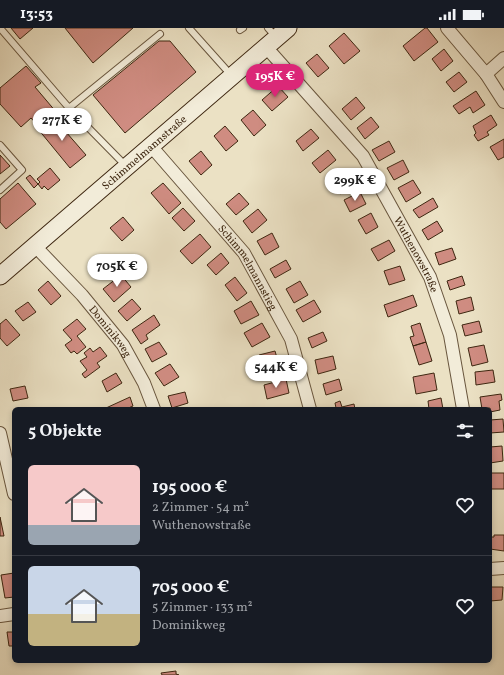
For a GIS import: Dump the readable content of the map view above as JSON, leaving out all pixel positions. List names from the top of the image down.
{
  "streets": {
    "street": [
      "Schimmelmannstraße",
      "Wuthenowstraße",
      "Schimmelmannstieg",
      "Dominikweg"
    ]
  },
  "crossings": [
    ["Schimmelmannstraße", "Wuthenowstraße"],
    ["Schimmelmannstraße", "Schimmelmannstieg"],
    ["Schimmelmannstraße", "Dominikweg"]
  ],
  "page": {
    "status": "13:53",
    "price": [
      "195K €",
      "277K €",
      "299K €",
      "705K €",
      "544K €"
    ],
    "heading": "5 Objekte",
    "list": [
      {
        "name": "195 000 €",
        "note": "2 Zimmer · 54 m² · Wuthenowstraße"
      },
      {
        "name": "705 000 €",
        "note": "5 Zimmer · 133 m² · Dominikweg"
      }
    ]
  }
}
